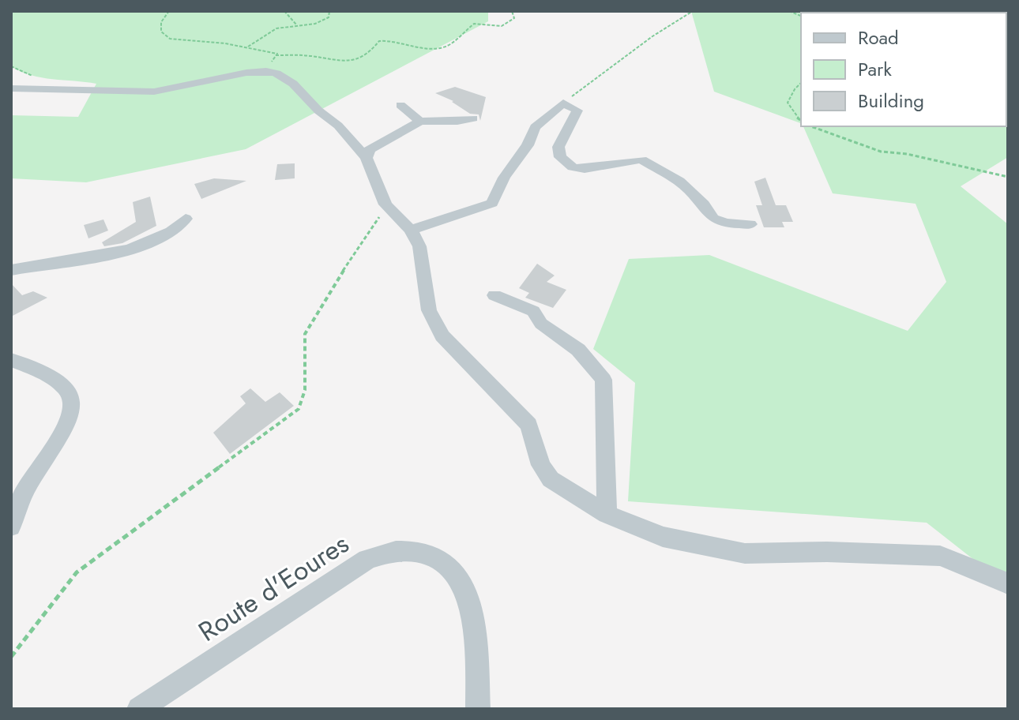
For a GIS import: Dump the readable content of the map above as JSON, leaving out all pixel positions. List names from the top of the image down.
{
  "streets": {
    "street": ["Route d'Eoures"]
  },
  "legend": ["Road", "Park", "Building"]
}
